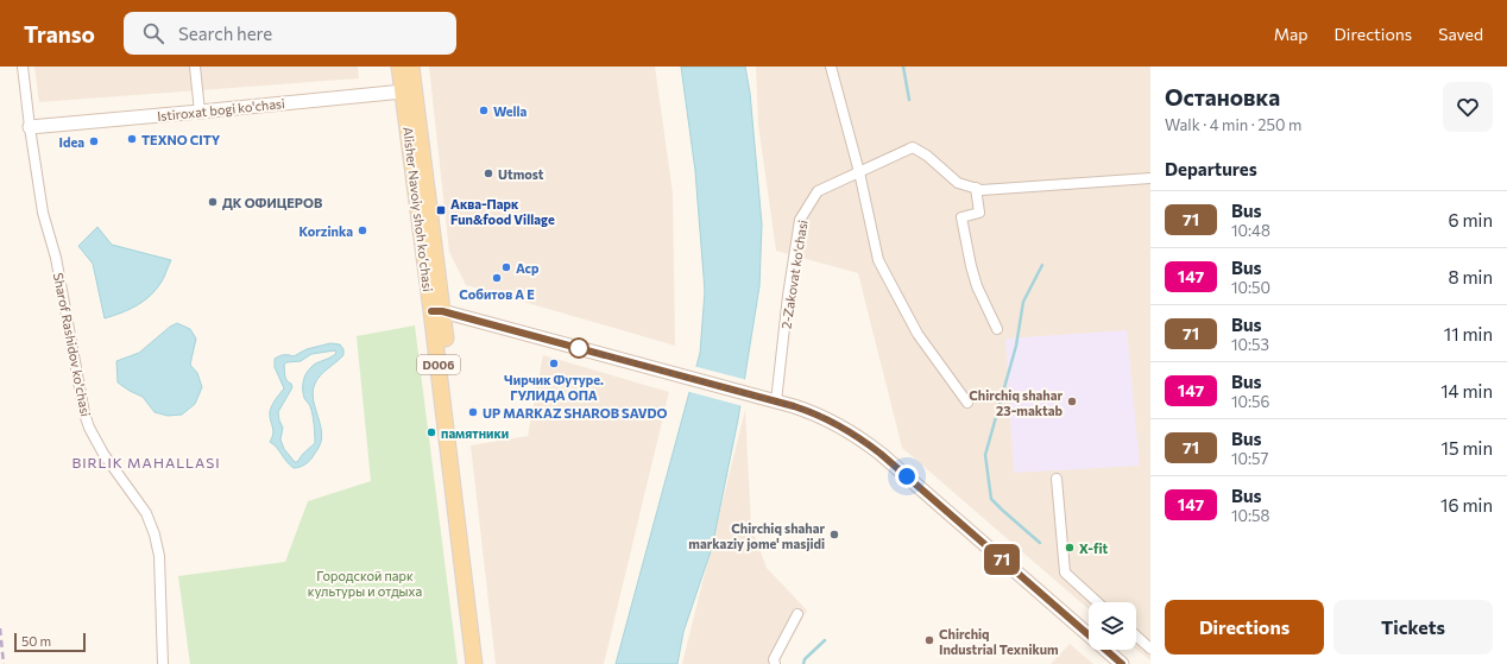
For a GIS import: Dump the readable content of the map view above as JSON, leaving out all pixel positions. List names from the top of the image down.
{
  "streets": {
    "main road": ["Istiroxat bogi ko'chasi", "Alisher Navoiy shoh koʻchasi", "D006"],
    "street": ["2-Zakovat ko‘chasi", "Sharof Rashidov ko'chasi"]
  },
  "crossings": [
    ["Istiroxat bogi ko'chasi", "Alisher Navoiy shoh koʻchasi"],
    ["Istiroxat bogi ko'chasi", "Sharof Rashidov ko'chasi"]
  ],
  "districts": ["BIRLIK MAHALLASI"],
  "parks": ["Городской парк культуры и отдыха"],
  "places": {
    "other": [
      "Wella",
      "TEXNO CITY",
      "Idea",
      "Utmost",
      "ДК ОФИЦЕРОВ",
      "Korzinka",
      "Аср",
      "Собитов А Е",
      "Чирчик Футуре. ГУЛИДА ОПА",
      "Chirchiq shahar 23-maktab",
      "UP MARKAZ SHAROB SAVDO",
      "памятники",
      "Chirchiq shahar markaziy jome' masjidi",
      "X-fit",
      "Chirchiq Industrial Texnikum"
    ],
    "transit": ["Аква-Парк Fun&food Village"]
  },
  "lines": ["bus line 71"],
  "scale_bar": "50 m",
  "page": {
    "header": "Transo",
    "search": "Search here",
    "nav": ["Map", "Directions", "Saved"],
    "on_map": "71",
    "heading": [
      ["Остановка", "Walk · 4 min · 250 m"],
      "Departures"
    ],
    "list": [
      {
        "mark": "71",
        "name": "Bus",
        "note": "10:48",
        "value": "6 min"
      },
      {
        "mark": "147",
        "name": "Bus",
        "note": "10:50",
        "value": "8 min"
      },
      {
        "mark": "71",
        "name": "Bus",
        "note": "10:53",
        "value": "11 min"
      },
      {
        "mark": "147",
        "name": "Bus",
        "note": "10:56",
        "value": "14 min"
      },
      {
        "mark": "71",
        "name": "Bus",
        "note": "10:57",
        "value": "15 min"
      },
      {
        "mark": "147",
        "name": "Bus",
        "note": "10:58",
        "value": "16 min"
      }
    ],
    "buttons": ["Directions", "Tickets"],
    "scale": "50 m"
  }
}
